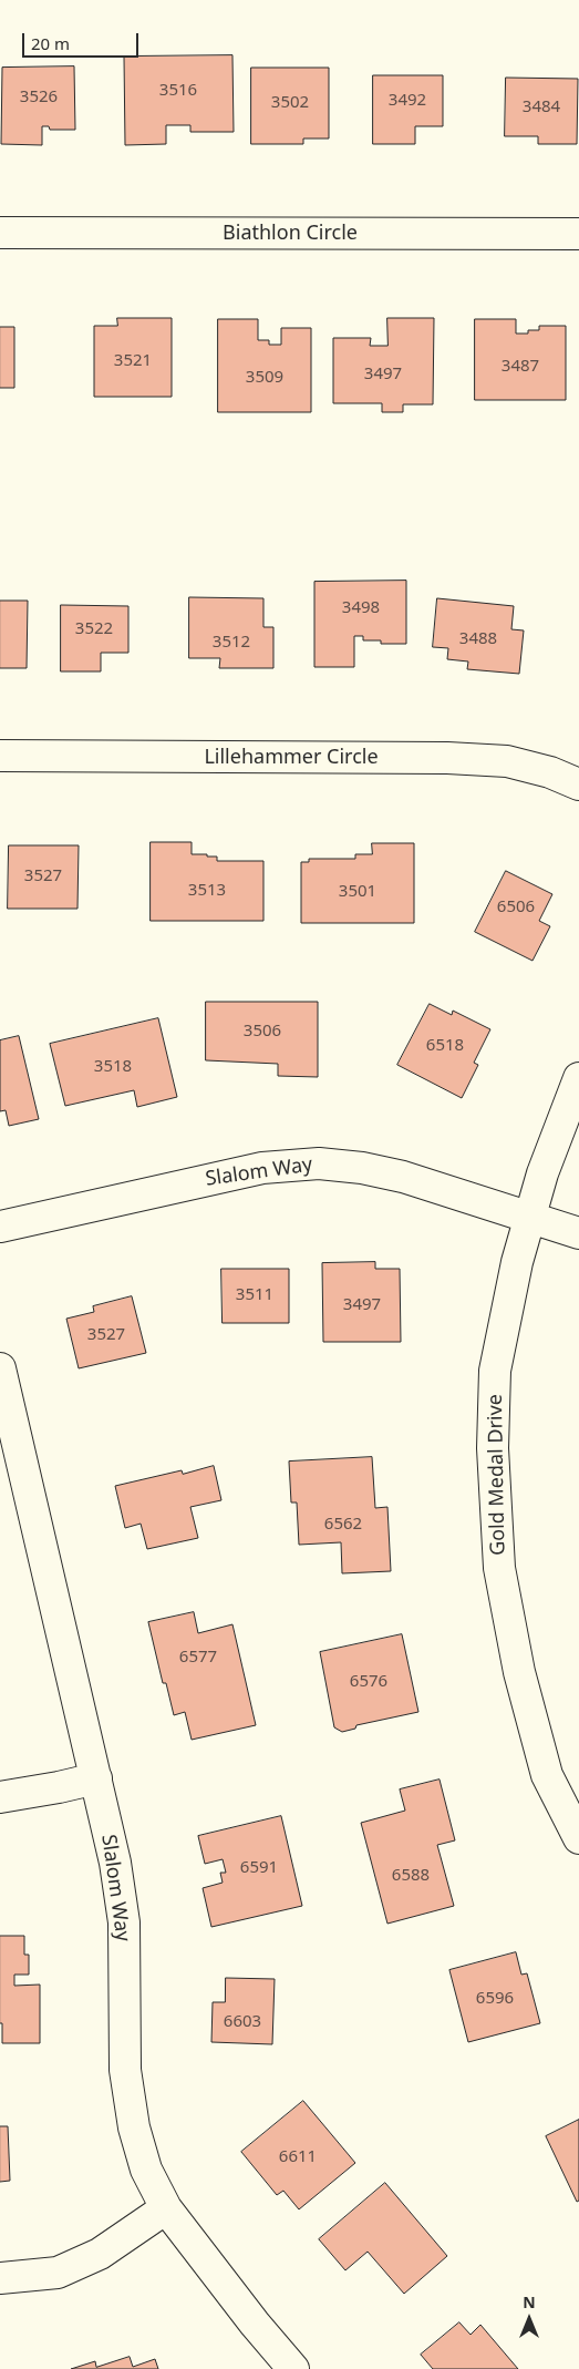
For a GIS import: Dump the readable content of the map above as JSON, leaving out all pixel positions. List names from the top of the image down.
{
  "streets": {
    "street": [
      "Biathlon Circle",
      "Lillehammer Circle",
      "Slalom Way",
      "Gold Medal Drive"
    ]
  },
  "crossings": [
    ["Slalom Way", "Gold Medal Drive"]
  ],
  "house_numbers": [
    "3516",
    "3526",
    "3492",
    "3502",
    "3484",
    "3521",
    "3487",
    "3497",
    "3509",
    "3498",
    "3522",
    "3488",
    "3512",
    "3527",
    "3513",
    "3501",
    "6506",
    "3506",
    "6518",
    "3518",
    "3511",
    "3497",
    "3527",
    "6562",
    "6577",
    "6576",
    "6591",
    "6588",
    "6596",
    "6603",
    "6611"
  ],
  "scale_bar": "20 m",
  "north": "top"
}
